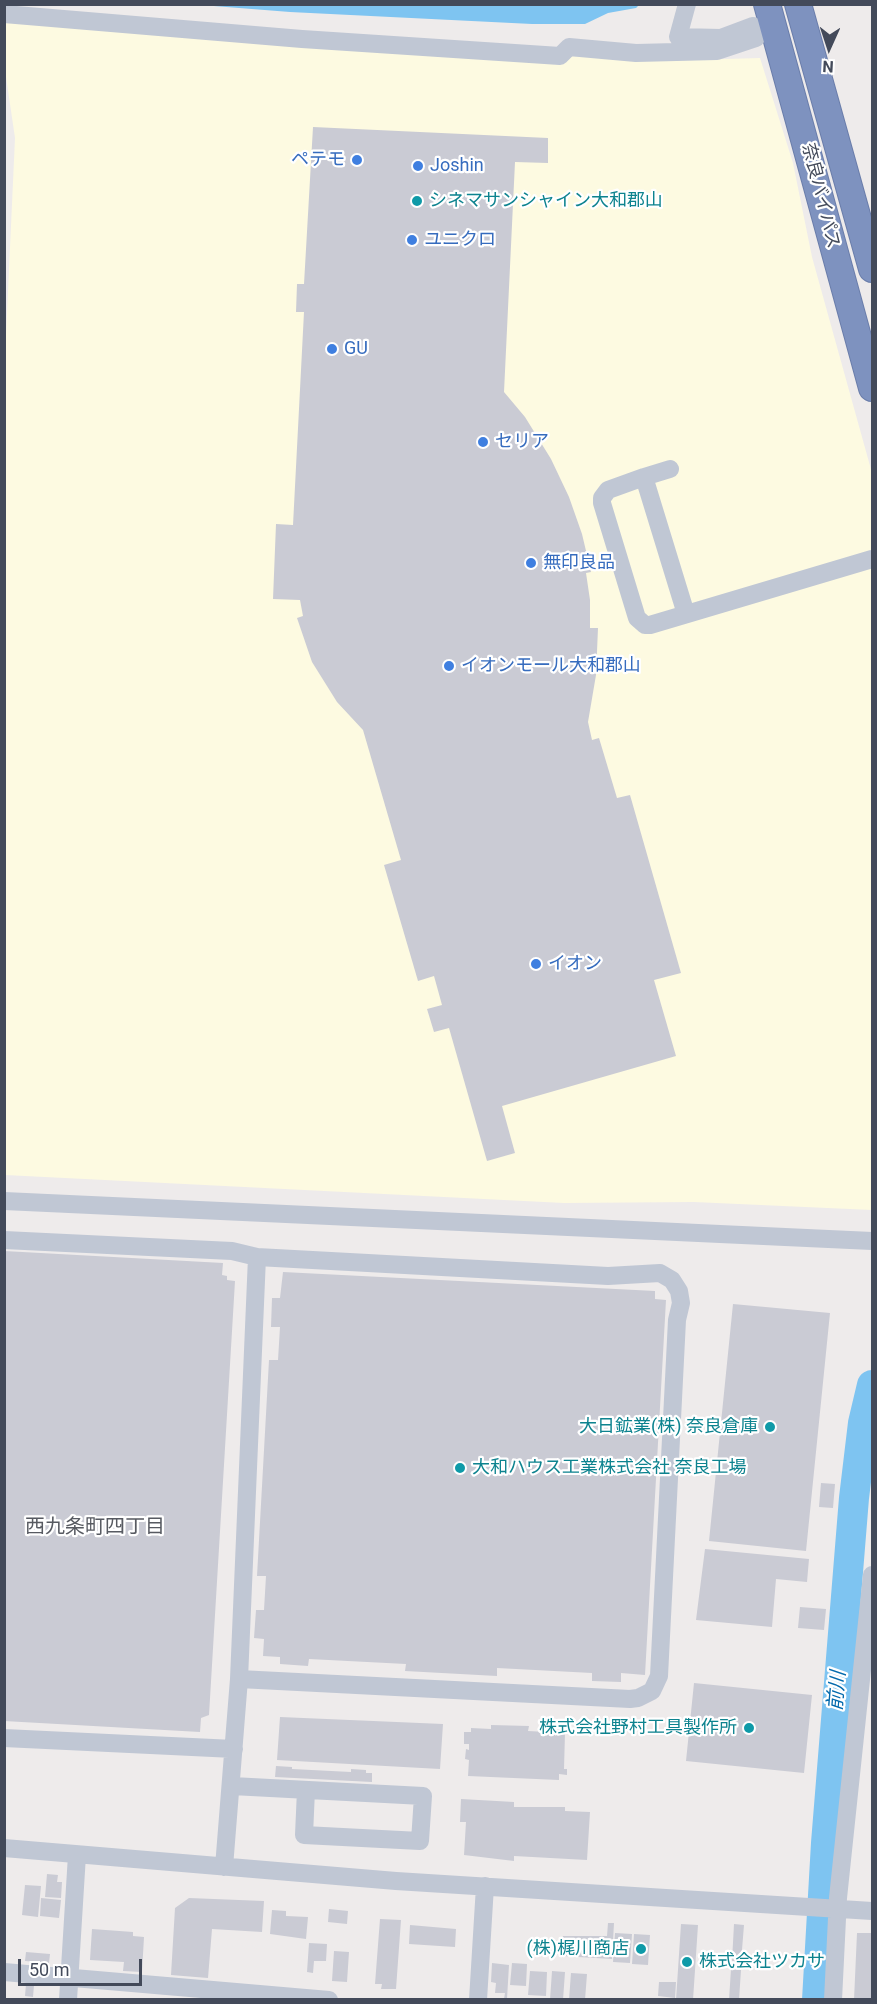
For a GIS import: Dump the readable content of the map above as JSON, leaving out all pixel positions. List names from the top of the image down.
{
  "streets": {
    "highway": ["奈良バイパス"]
  },
  "districts": ["西九条町四丁目"],
  "water": ["前川"],
  "places": [
    "ペテモ",
    "Joshin",
    "シネマサンシャイン大和郡山",
    "ユニクロ",
    "GU",
    "セリア",
    "無印良品",
    "イオンモール大和郡山",
    "イオン",
    "大日鉱業(株) 奈良倉庫",
    "大和ハウス工業株式会社 奈良工場",
    "株式会社野村工具製作所",
    "(株)梶川商店",
    "株式会社ツカサ"
  ],
  "scale_bar": "50 m",
  "north": "bottom"
}
